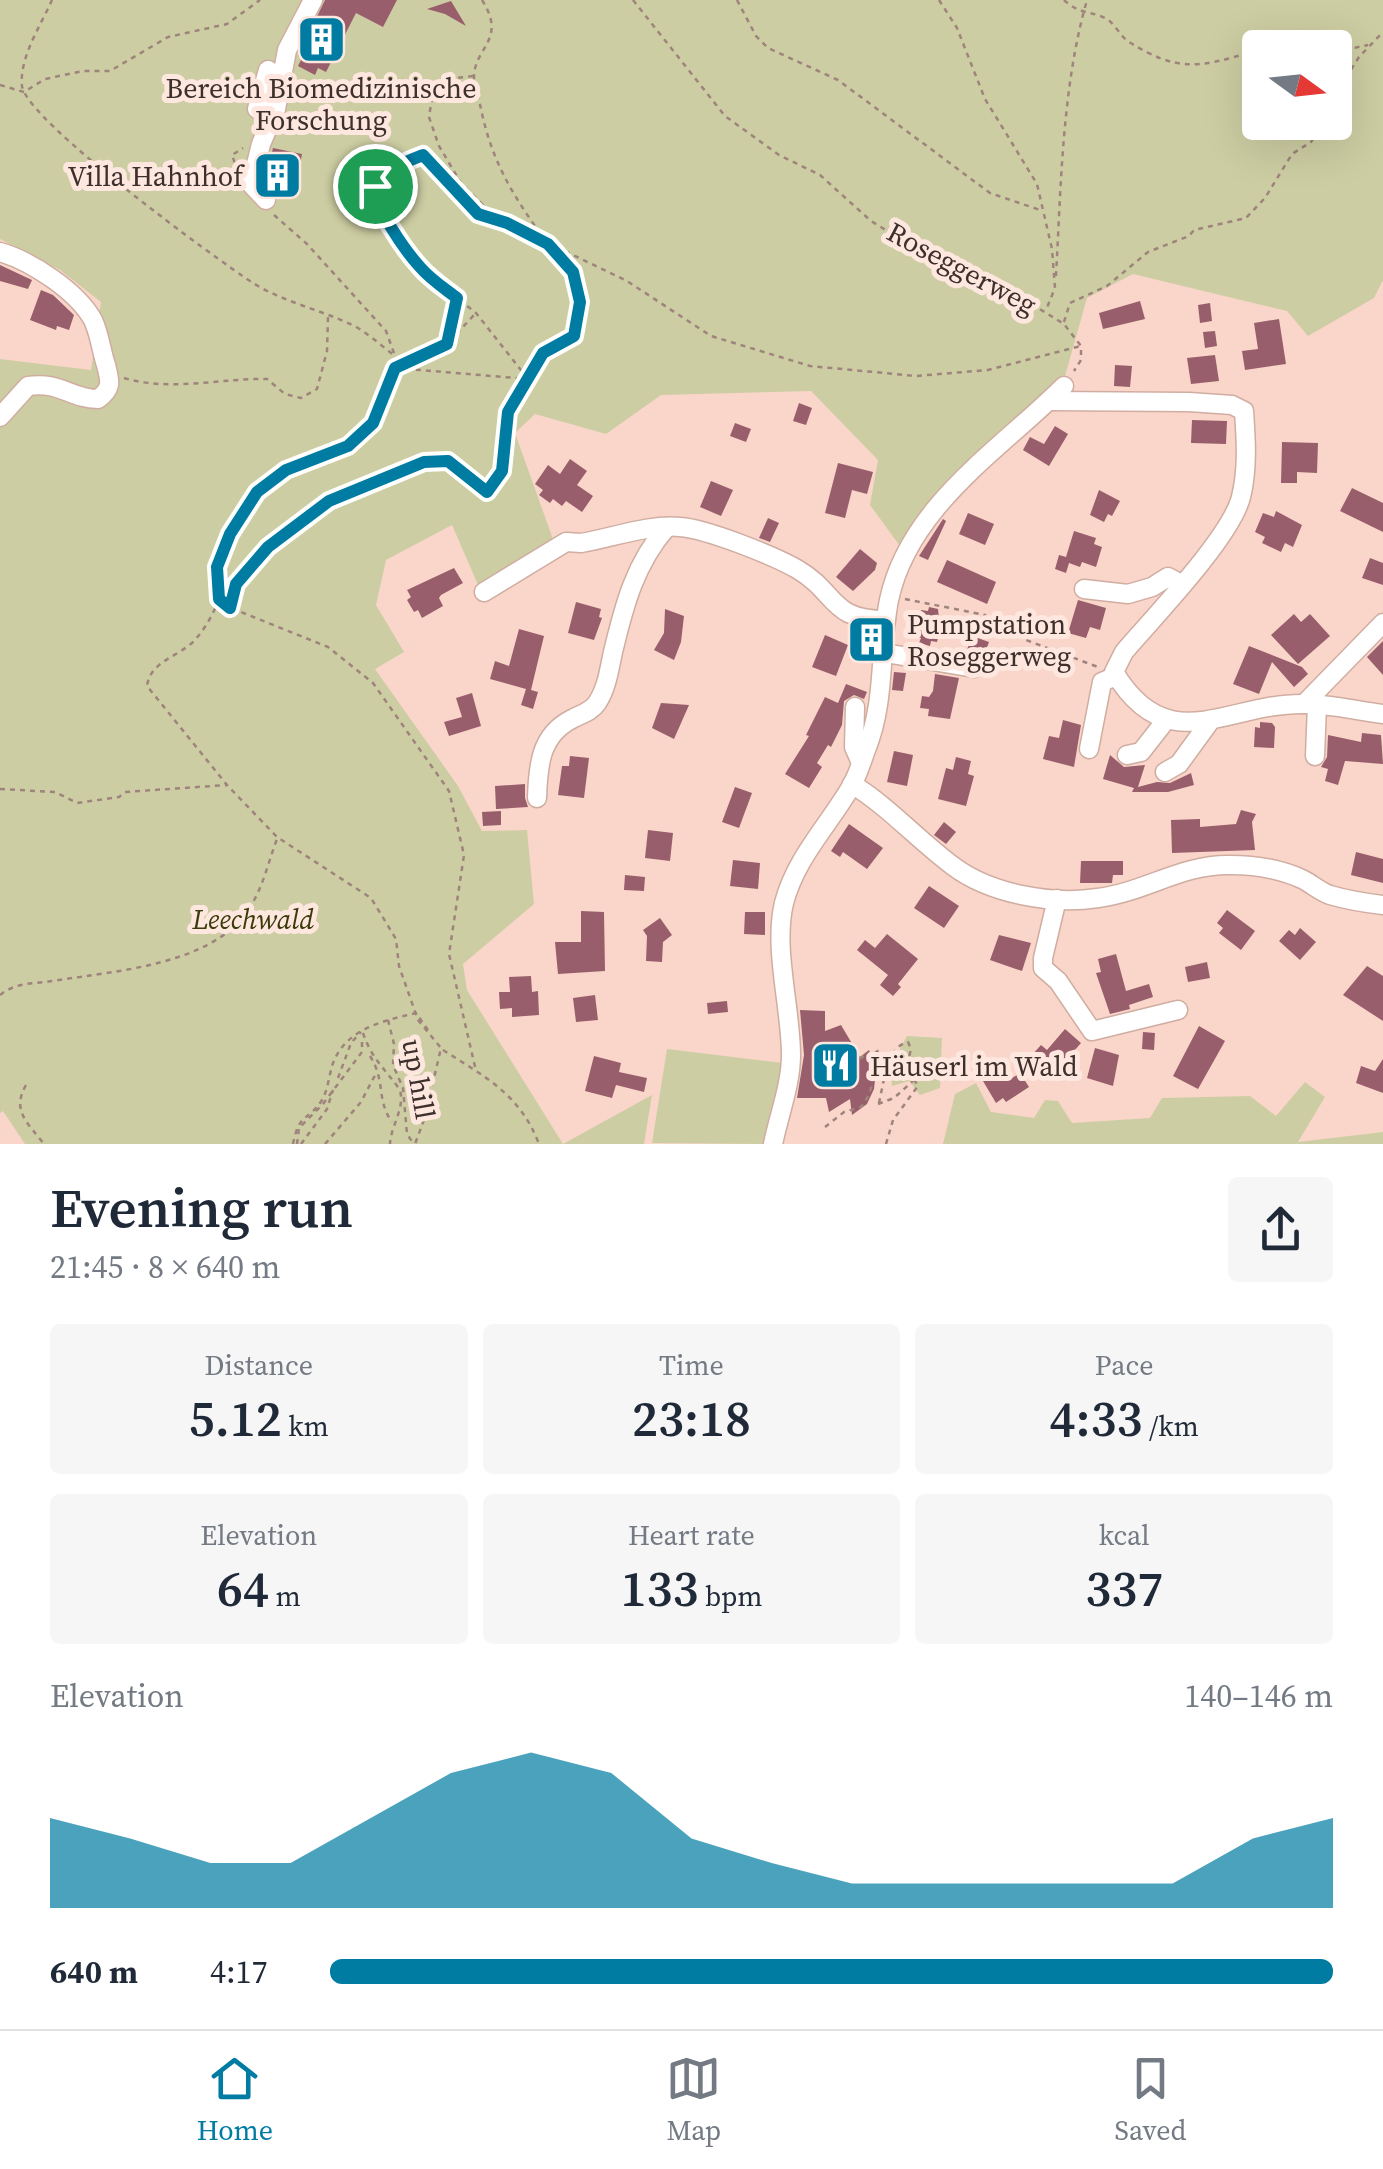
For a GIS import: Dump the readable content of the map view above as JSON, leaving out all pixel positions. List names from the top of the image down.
{
  "streets": {
    "path": ["Roseggerweg", "up hill"]
  },
  "parks": ["Leechwald"],
  "places": {
    "building": ["Bereich Biomedizinische Forschung", "Villa Hahnhof", "Pumpstation Roseggerweg"],
    "restaurant": ["Häuserl im Wald"]
  },
  "north": "right",
  "page": {
    "heading": ["Evening run", "21:45 · 8 × 640 m"],
    "stats": [
      ["Distance", "5.12 km"],
      ["Time", "23:18"],
      ["Pace", "4:33 /km"],
      ["Elevation", "64 m"],
      ["Heart rate", "133 bpm"],
      ["kcal", "337"]
    ],
    "chart": ["Elevation", "140–146 m"],
    "list": [
      {
        "name": "640 m",
        "note": "4:17"
      }
    ],
    "tabs": ["Home", "Map", "Saved"]
  }
}
